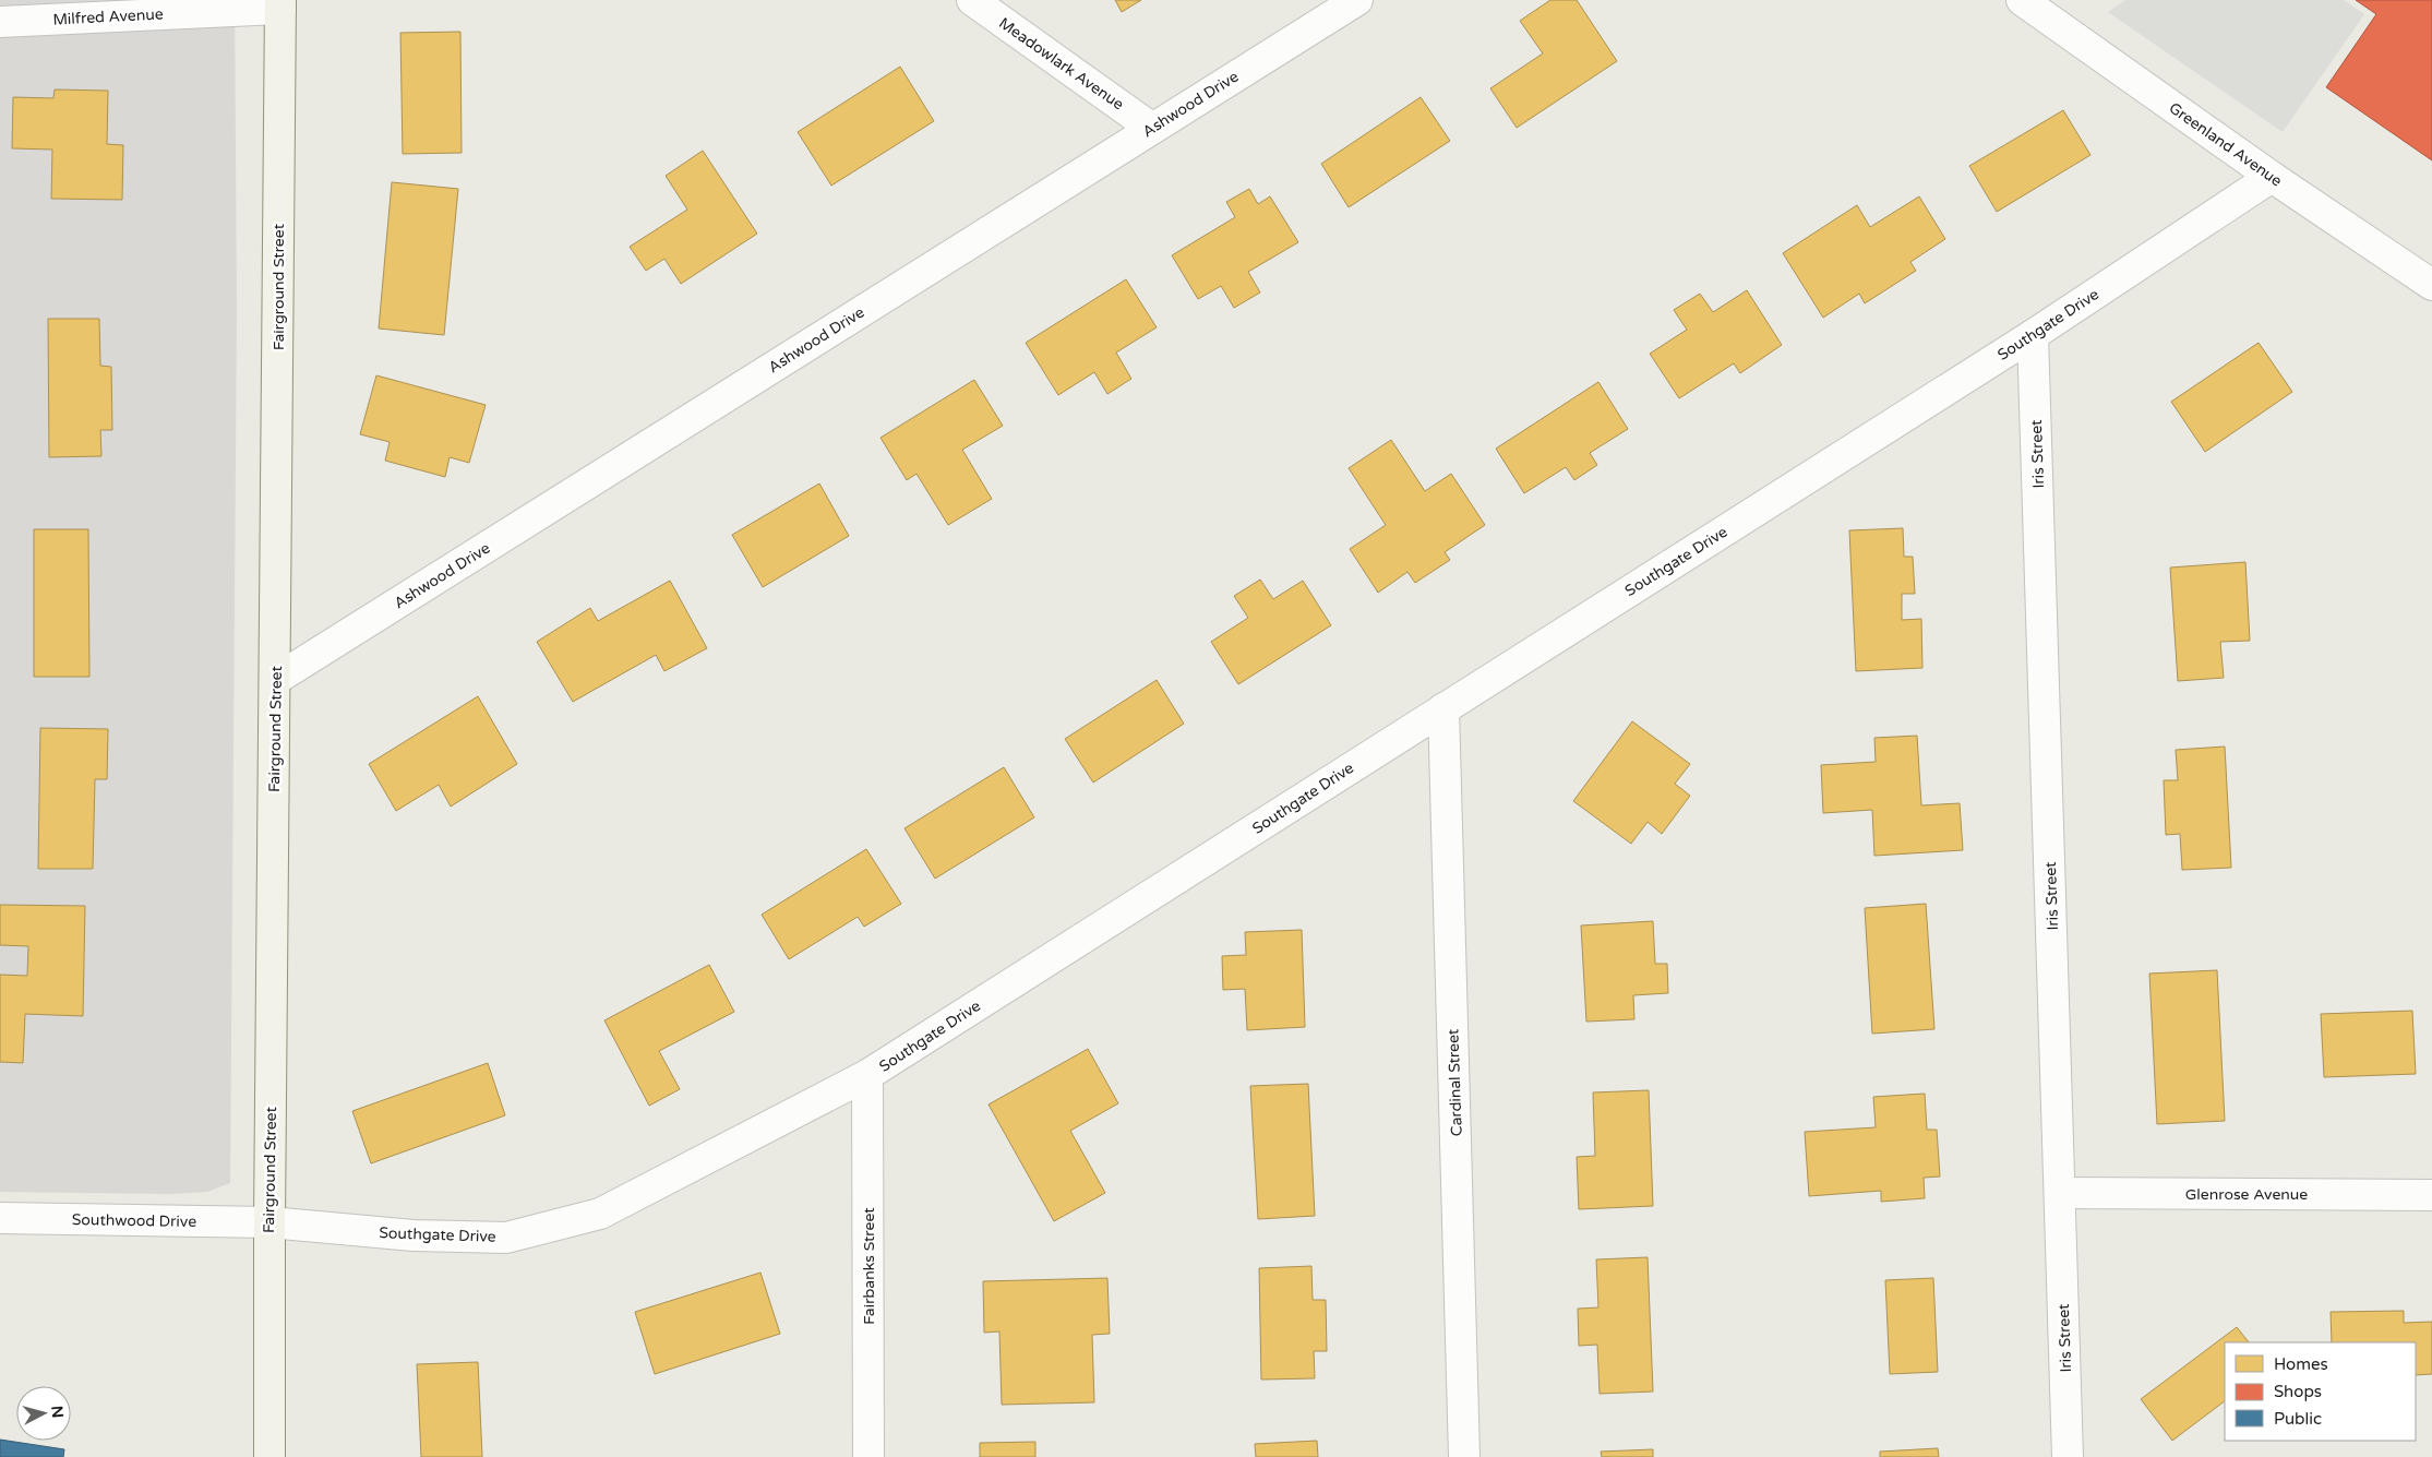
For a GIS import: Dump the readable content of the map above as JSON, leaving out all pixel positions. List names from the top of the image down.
{
  "streets": {
    "street": [
      "Milfred Avenue",
      "Meadowlark Avenue",
      "Ashwood Drive",
      "Greenland Avenue",
      "Fairground Street",
      "Southgate Drive",
      "Iris Street",
      "Cardinal Street",
      "Glenrose Avenue",
      "Southwood Drive",
      "Fairbanks Street"
    ]
  },
  "crossings": [
    ["Milfred Avenue", "Fairground Street"],
    ["Meadowlark Avenue", "Ashwood Drive"],
    ["Ashwood Drive", "Fairground Street"],
    ["Greenland Avenue", "Southgate Drive"],
    ["Fairground Street", "Southgate Drive"],
    ["Fairground Street", "Southwood Drive"],
    ["Southgate Drive", "Iris Street"],
    ["Southgate Drive", "Cardinal Street"],
    ["Southgate Drive", "Southwood Drive"],
    ["Southgate Drive", "Fairbanks Street"],
    ["Iris Street", "Glenrose Avenue"]
  ],
  "legend": ["Homes", "Shops", "Public"],
  "north": "right"
}
